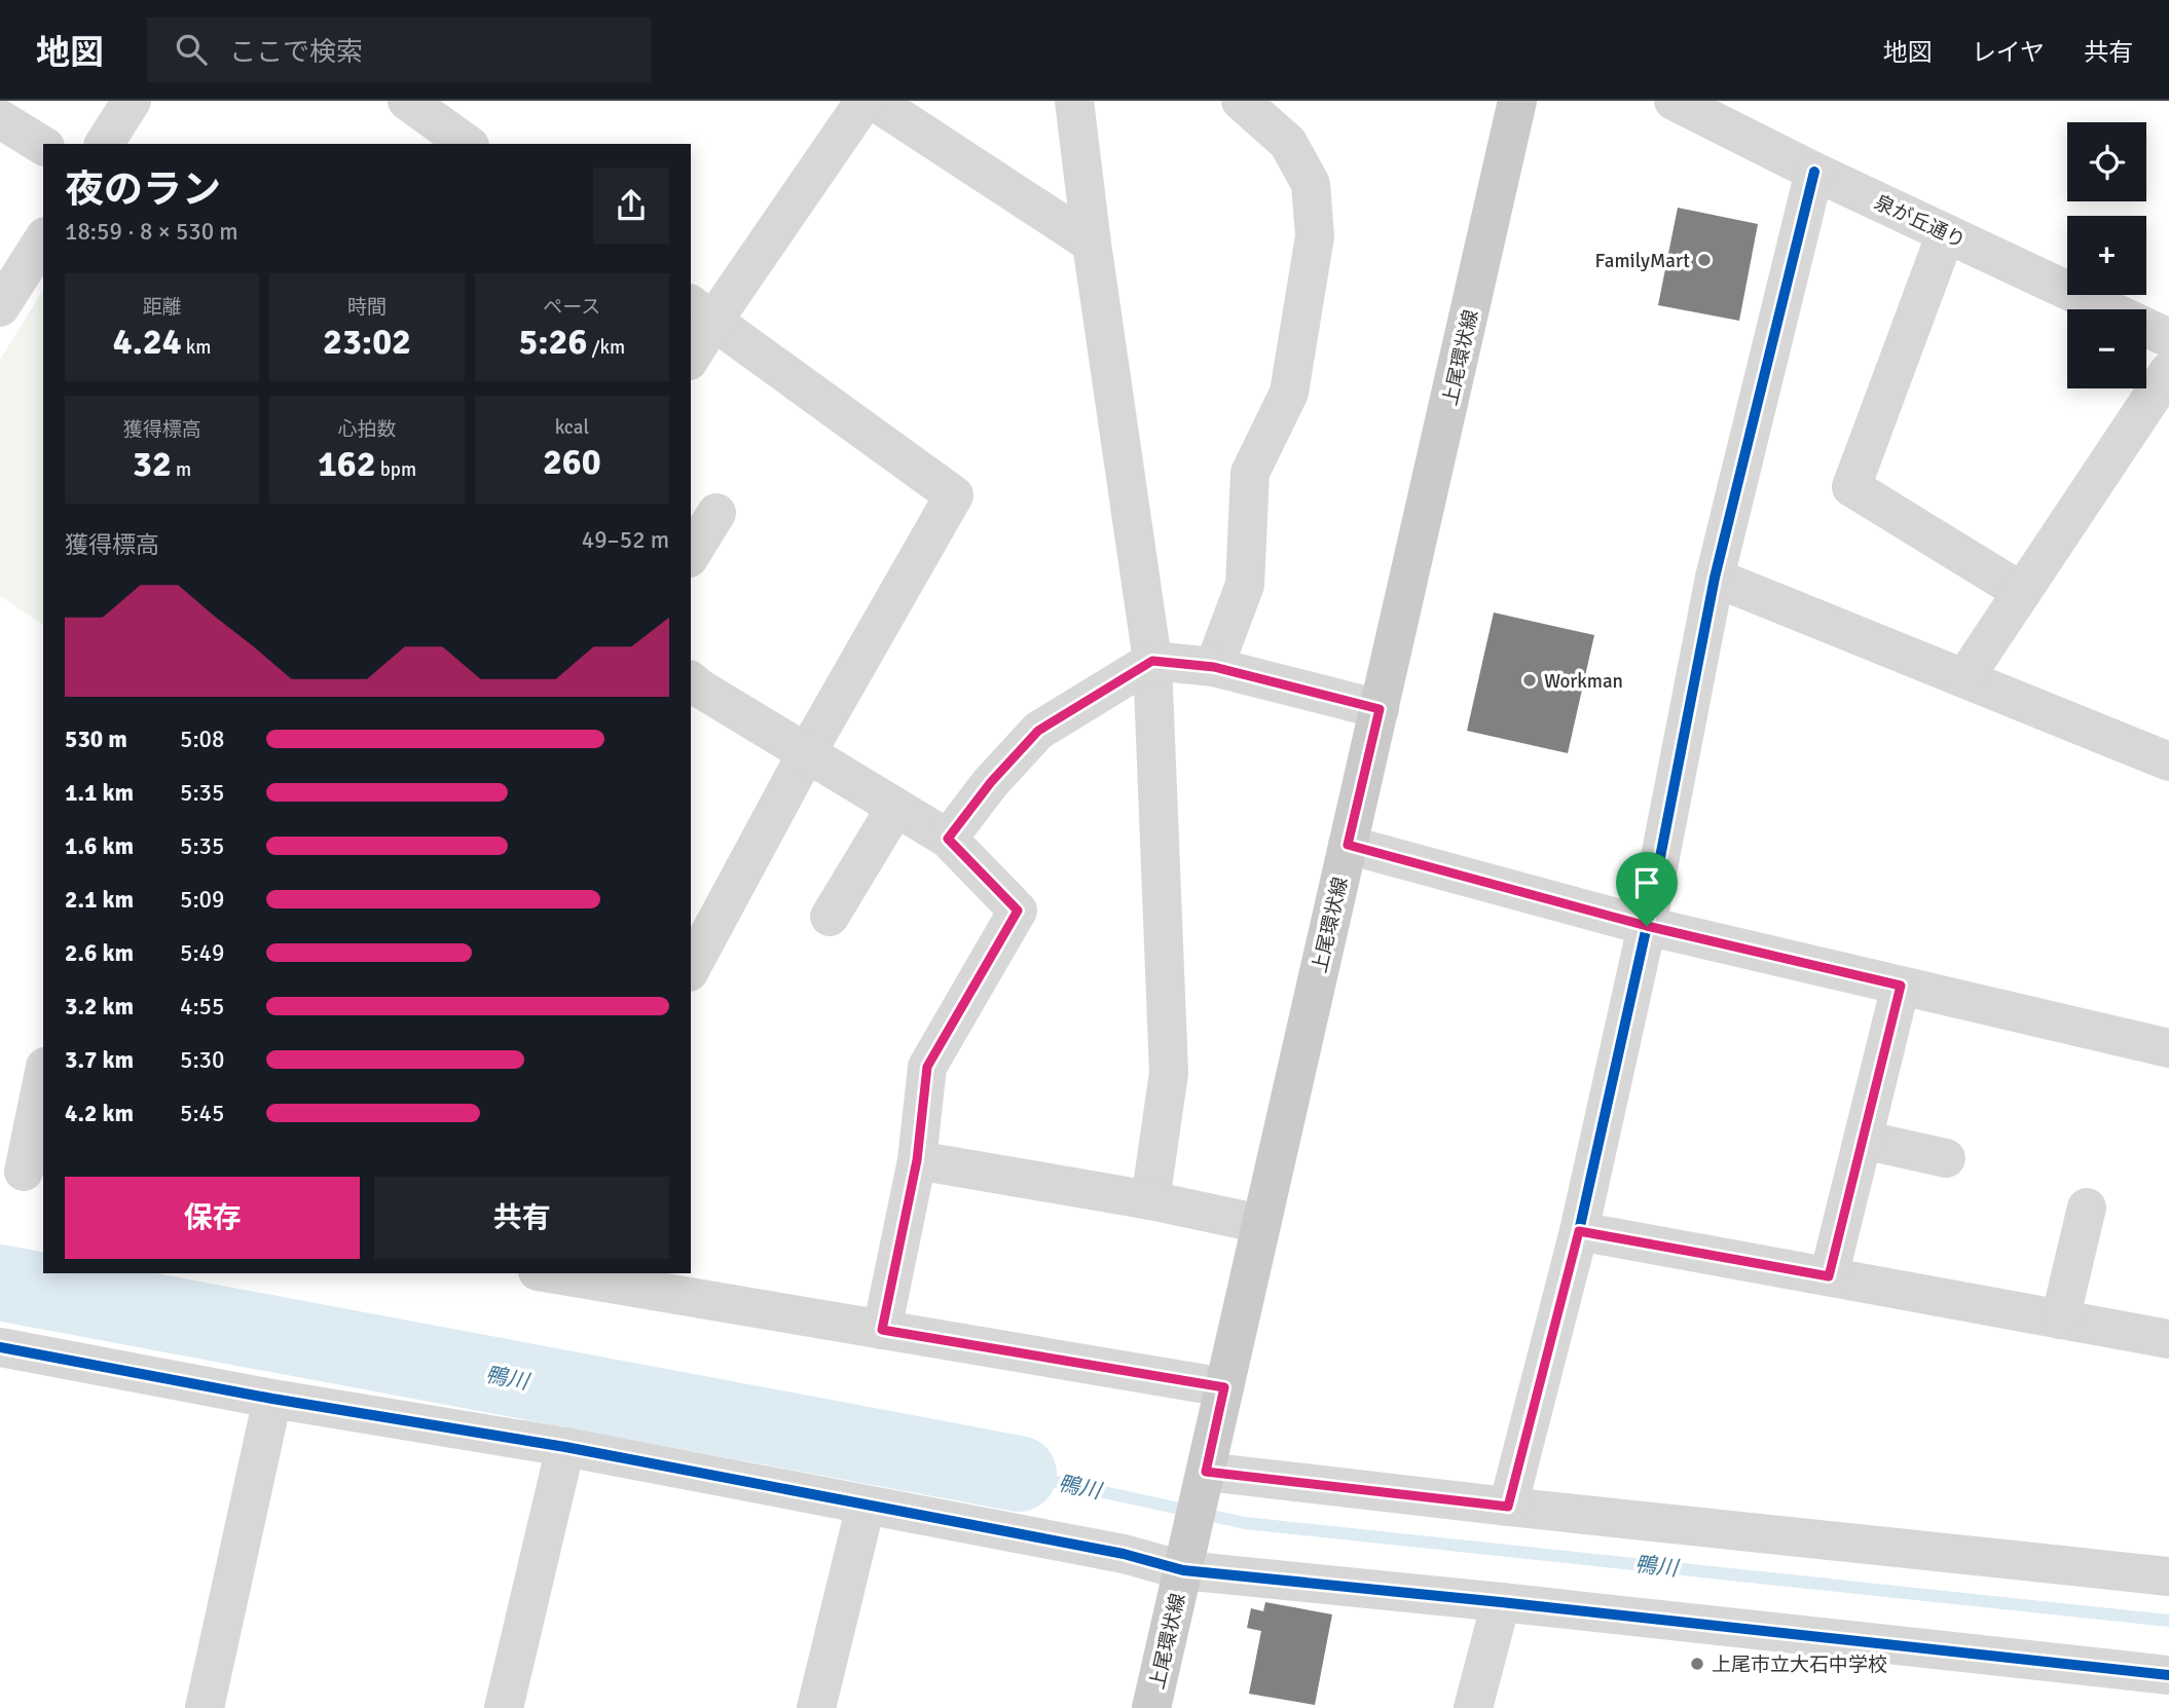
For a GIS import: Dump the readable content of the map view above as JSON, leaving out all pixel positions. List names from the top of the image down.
{
  "streets": {
    "main road": ["上尾環状線"],
    "street": ["泉が丘通り"]
  },
  "water": ["鴨川"],
  "places": ["FamilyMart", "Workman", "上尾市立大石中学校"],
  "page": {
    "header": "地図",
    "search": "ここで検索",
    "nav": ["地図", "レイヤ", "共有"],
    "map_buttons": ["+", "−"],
    "heading": ["夜のラン", "18:59 · 8 × 530 m"],
    "stats": [
      ["距離", "4.24 km"],
      ["時間", "23:02"],
      ["ペース", "5:26 /km"],
      ["獲得標高", "32 m"],
      ["心拍数", "162 bpm"],
      ["kcal", "260"]
    ],
    "chart": ["獲得標高", "49–52 m"],
    "list": [
      {
        "name": "530 m",
        "note": "5:08"
      },
      {
        "name": "1.1 km",
        "note": "5:35"
      },
      {
        "name": "1.6 km",
        "note": "5:35"
      },
      {
        "name": "2.1 km",
        "note": "5:09"
      },
      {
        "name": "2.6 km",
        "note": "5:49"
      },
      {
        "name": "3.2 km",
        "note": "4:55"
      },
      {
        "name": "3.7 km",
        "note": "5:30"
      },
      {
        "name": "4.2 km",
        "note": "5:45"
      }
    ],
    "buttons": ["保存", "共有"]
  }
}
